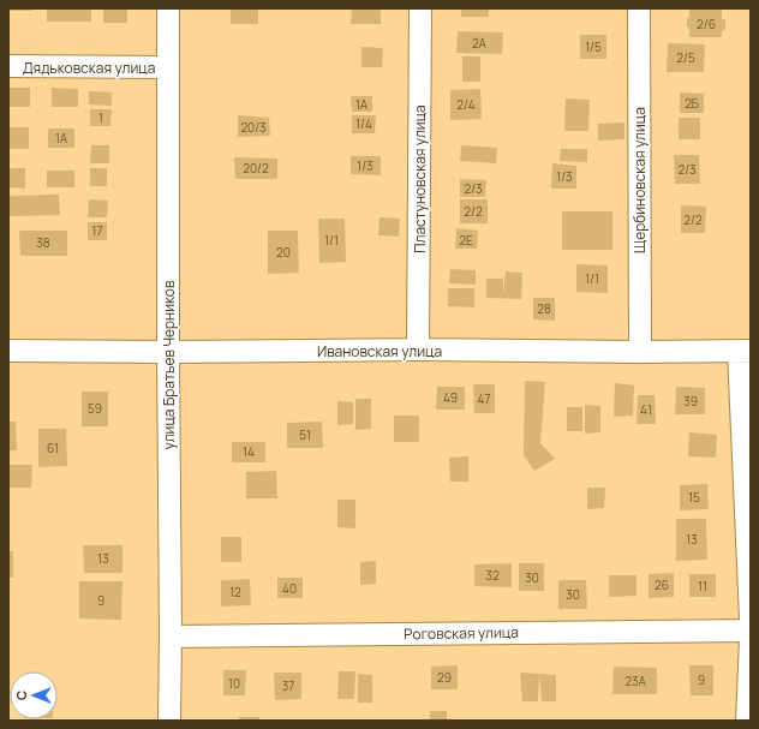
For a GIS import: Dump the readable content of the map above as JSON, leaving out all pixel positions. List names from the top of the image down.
{
  "streets": {
    "street": [
      "Дядьковская улица",
      "Пластуновская улица",
      "Щербиновская улица",
      "Ивановская улица",
      "улица Братьев Черников",
      "Роговская улица"
    ]
  },
  "crossings": [
    ["Дядьковская улица", "улица Братьев Черников"],
    ["Пластуновская улица", "Ивановская улица"],
    ["Щербиновская улица", "Ивановская улица"],
    ["Ивановская улица", "улица Братьев Черников"],
    ["улица Братьев Черников", "Роговская улица"]
  ],
  "house_numbers": [
    "2/6",
    "2А",
    "1/5",
    "2/5",
    "2Б",
    "1А",
    "2/4",
    "1",
    "1/4",
    "20/3",
    "1А",
    "1/3",
    "20/2",
    "2/3",
    "1/3",
    "2/3",
    "2/2",
    "2/2",
    "17",
    "1/1",
    "2Е",
    "38",
    "20",
    "1/1",
    "28",
    "49",
    "47",
    "39",
    "59",
    "41",
    "51",
    "61",
    "14",
    "15",
    "13",
    "13",
    "32",
    "30",
    "26",
    "11",
    "40",
    "12",
    "30",
    "9",
    "29",
    "9",
    "23А",
    "10",
    "37"
  ],
  "north": "left"
}
